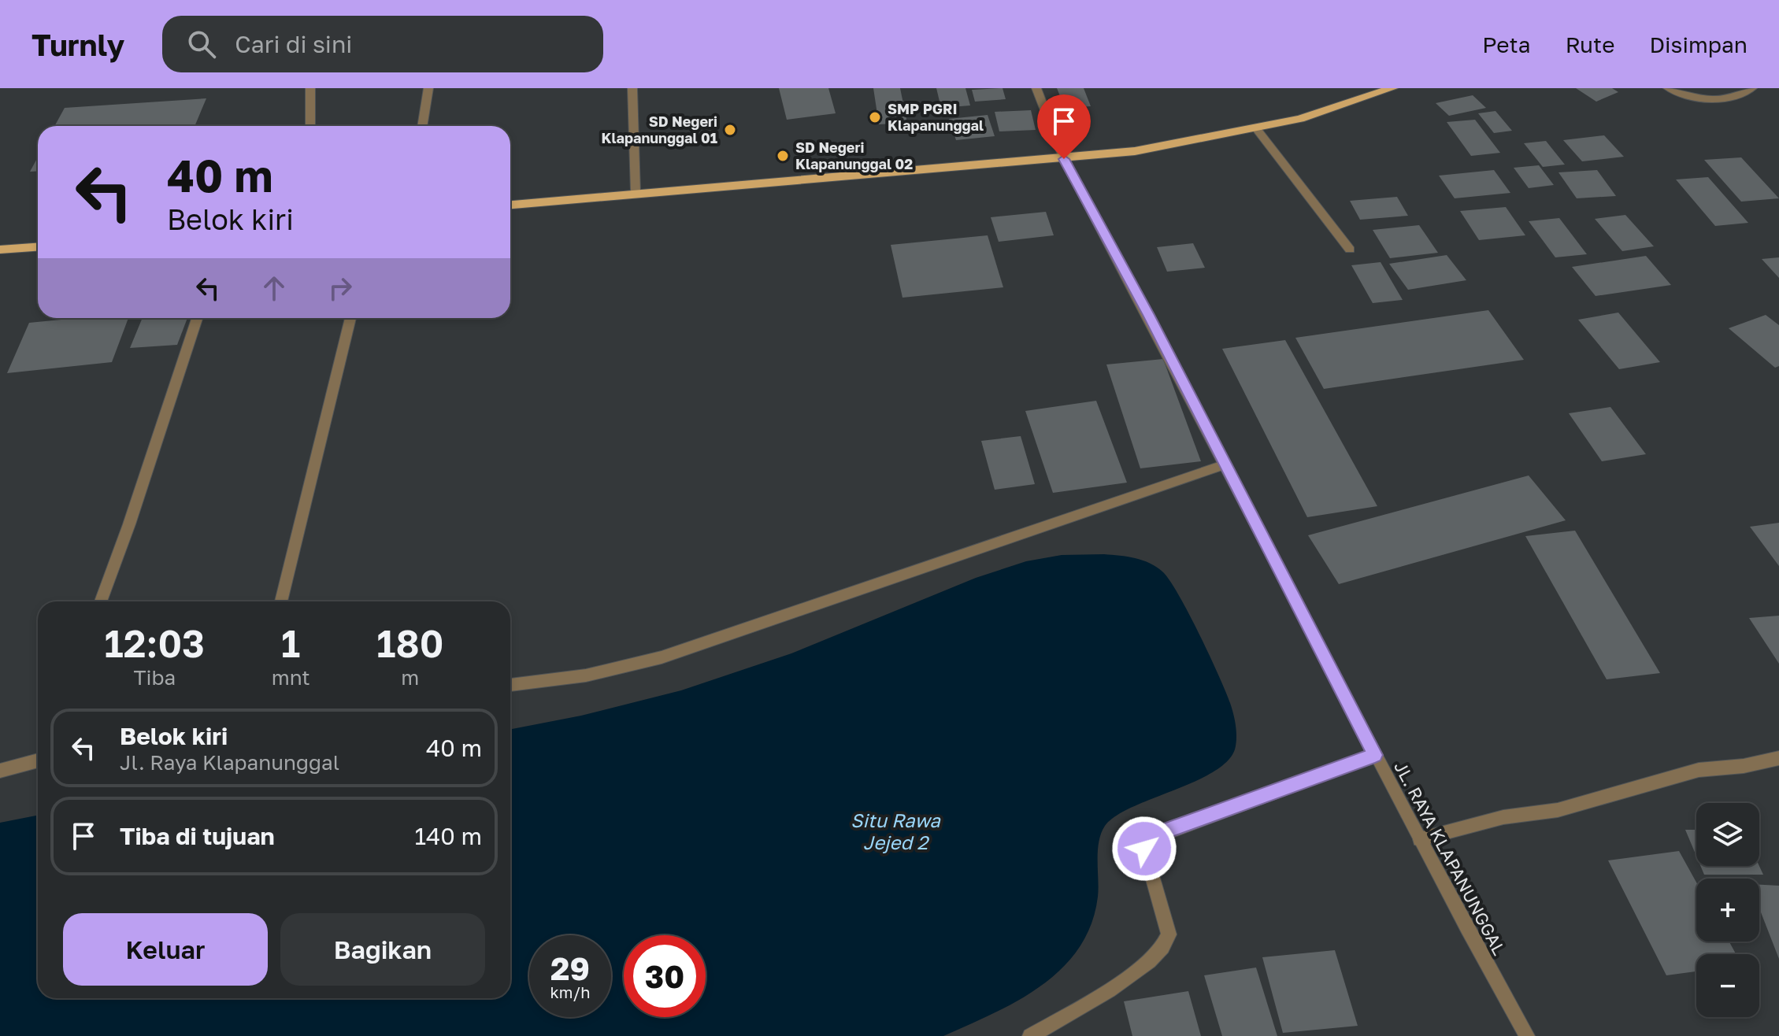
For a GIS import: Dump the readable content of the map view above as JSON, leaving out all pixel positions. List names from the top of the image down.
{
  "streets": {
    "street": ["JL. RAYA KLAPANUNGGAL"]
  },
  "water": ["Situ Rawa Jejed 2"],
  "places": ["SMP PGRI Klapanunggal", "SD Negeri Klapanunggal 01", "SD Negeri Klapanunggal 02"],
  "page": {
    "header": "Turnly",
    "search": "Cari di sini",
    "nav": ["Peta", "Rute", "Disimpan"],
    "turn": ["40 m", "Belok kiri"],
    "eta": [
      "12:03",
      "Tiba",
      "1",
      "mnt",
      "180",
      "m"
    ],
    "list": [
      {
        "name": "Belok kiri",
        "note": "Jl. Raya Klapanunggal",
        "value": "40 m"
      },
      {
        "name": "Tiba di tujuan",
        "value": "140 m"
      }
    ],
    "map_buttons": ["+", "−"],
    "buttons": ["Keluar", "Bagikan"],
    "speed": "29 km/h",
    "limit": "30"
  }
}
